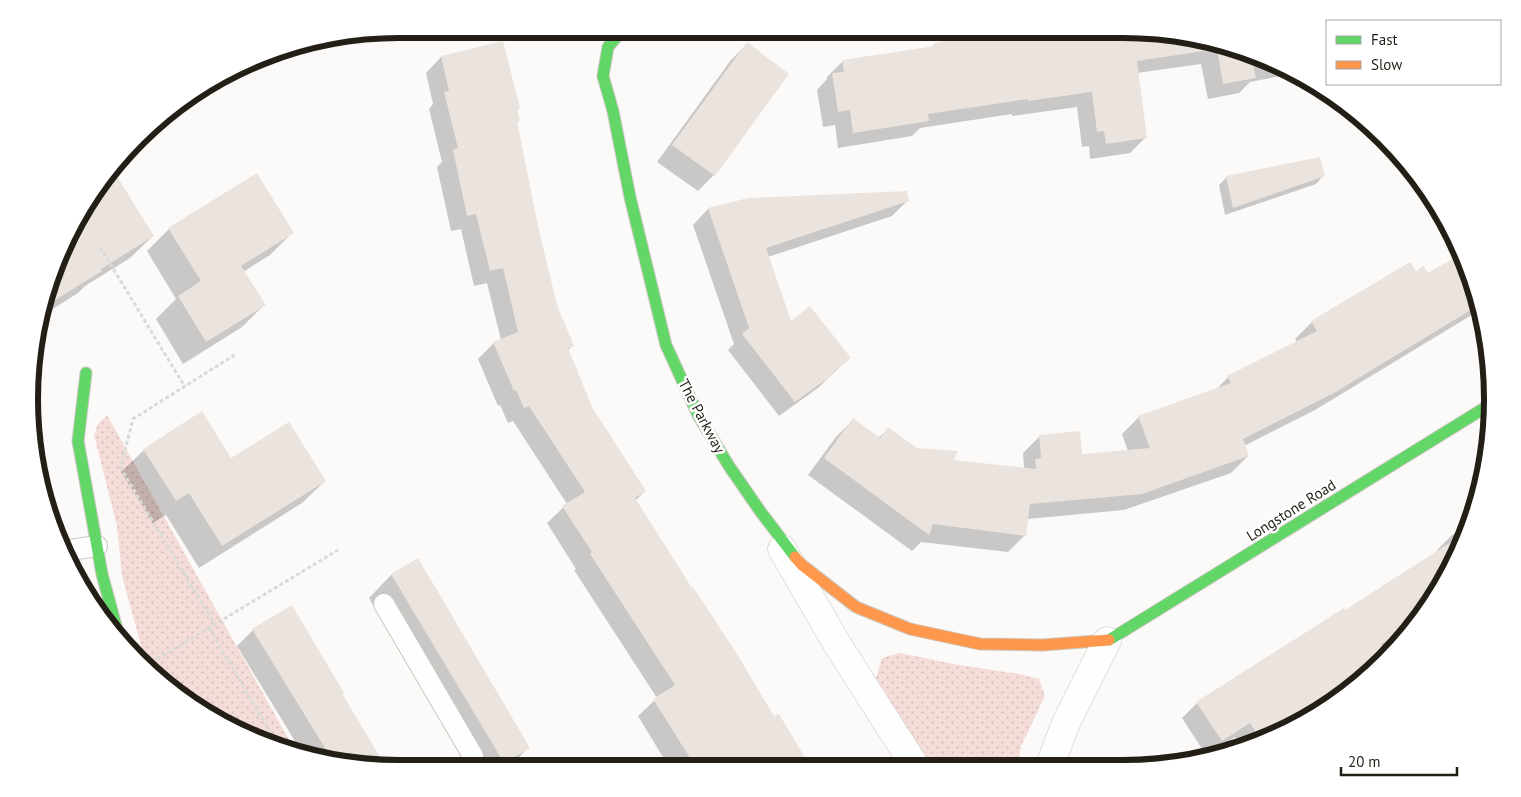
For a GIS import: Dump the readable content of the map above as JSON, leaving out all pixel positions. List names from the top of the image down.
{
  "streets": {
    "street": ["The Parkway", "Longstone Road"]
  },
  "legend": ["Fast", "Slow"],
  "scale_bar": "20 m"
}
